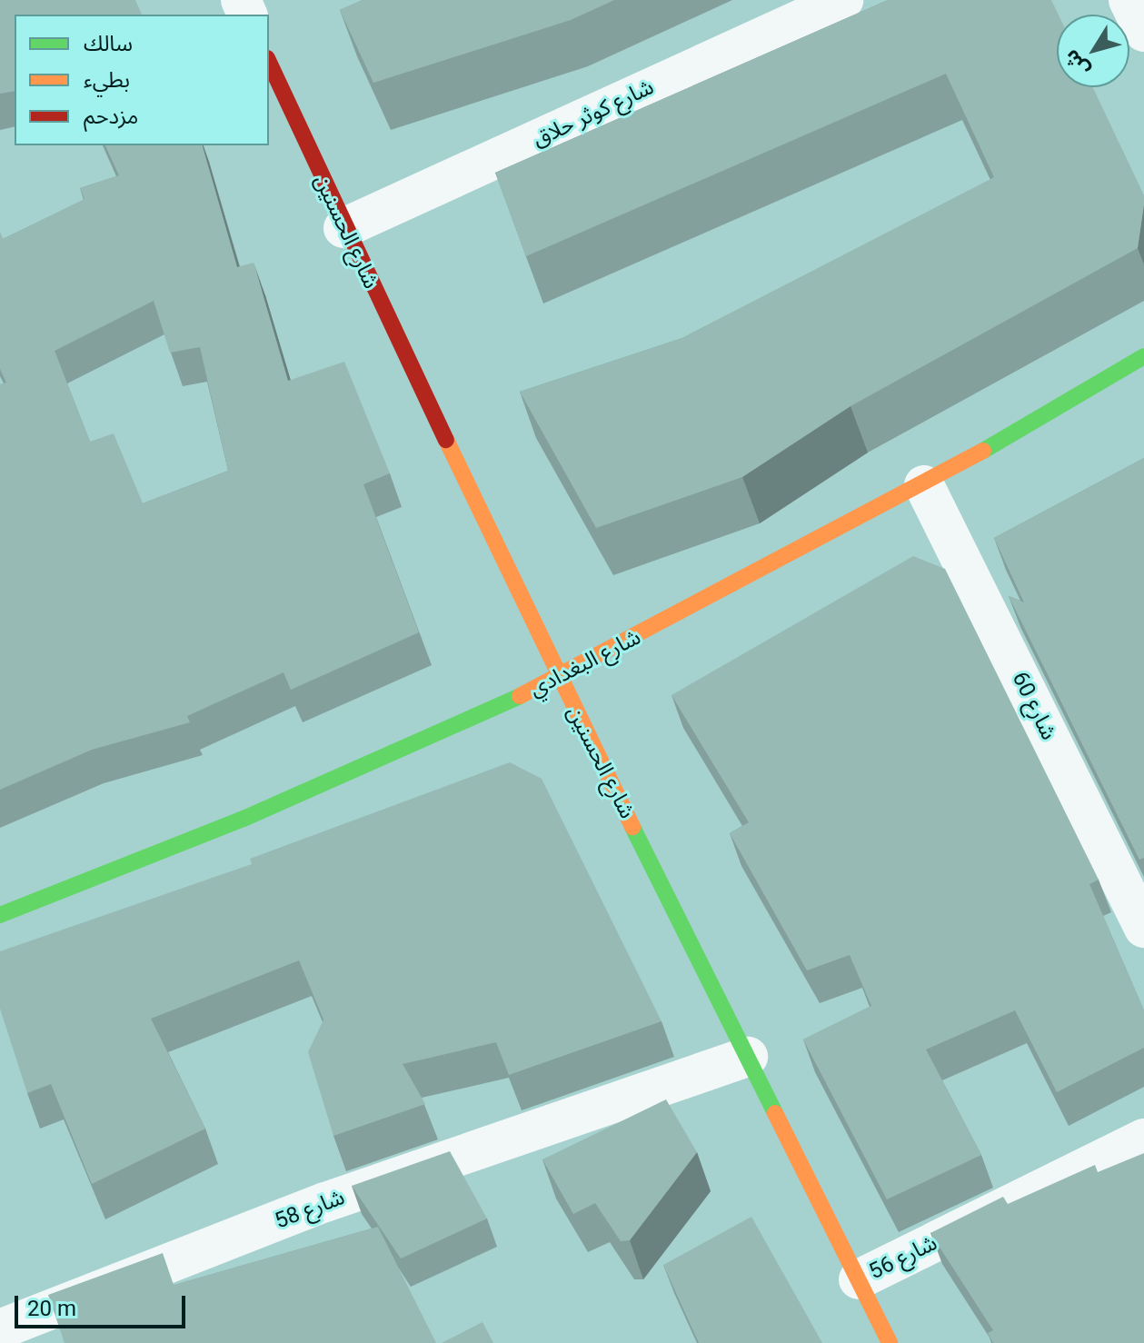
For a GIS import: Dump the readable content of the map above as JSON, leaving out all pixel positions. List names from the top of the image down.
{
  "streets": {
    "street": [
      "شارع كوثر حلاق",
      "شارع الحسنين",
      "شارع البغدادي",
      "شارع 60",
      "شارع 58",
      "شارع 56"
    ]
  },
  "crossings": [
    ["شارع كوثر حلاق", "شارع الحسنين"],
    ["شارع الحسنين", "شارع البغدادي"],
    ["شارع الحسنين", "شارع 58"],
    ["شارع الحسنين", "شارع 56"],
    ["شارع البغدادي", "شارع 60"]
  ],
  "legend": ["سالك", "بطيء", "مزدحم"],
  "scale_bar": "20 m",
  "north": "bottom left"
}
